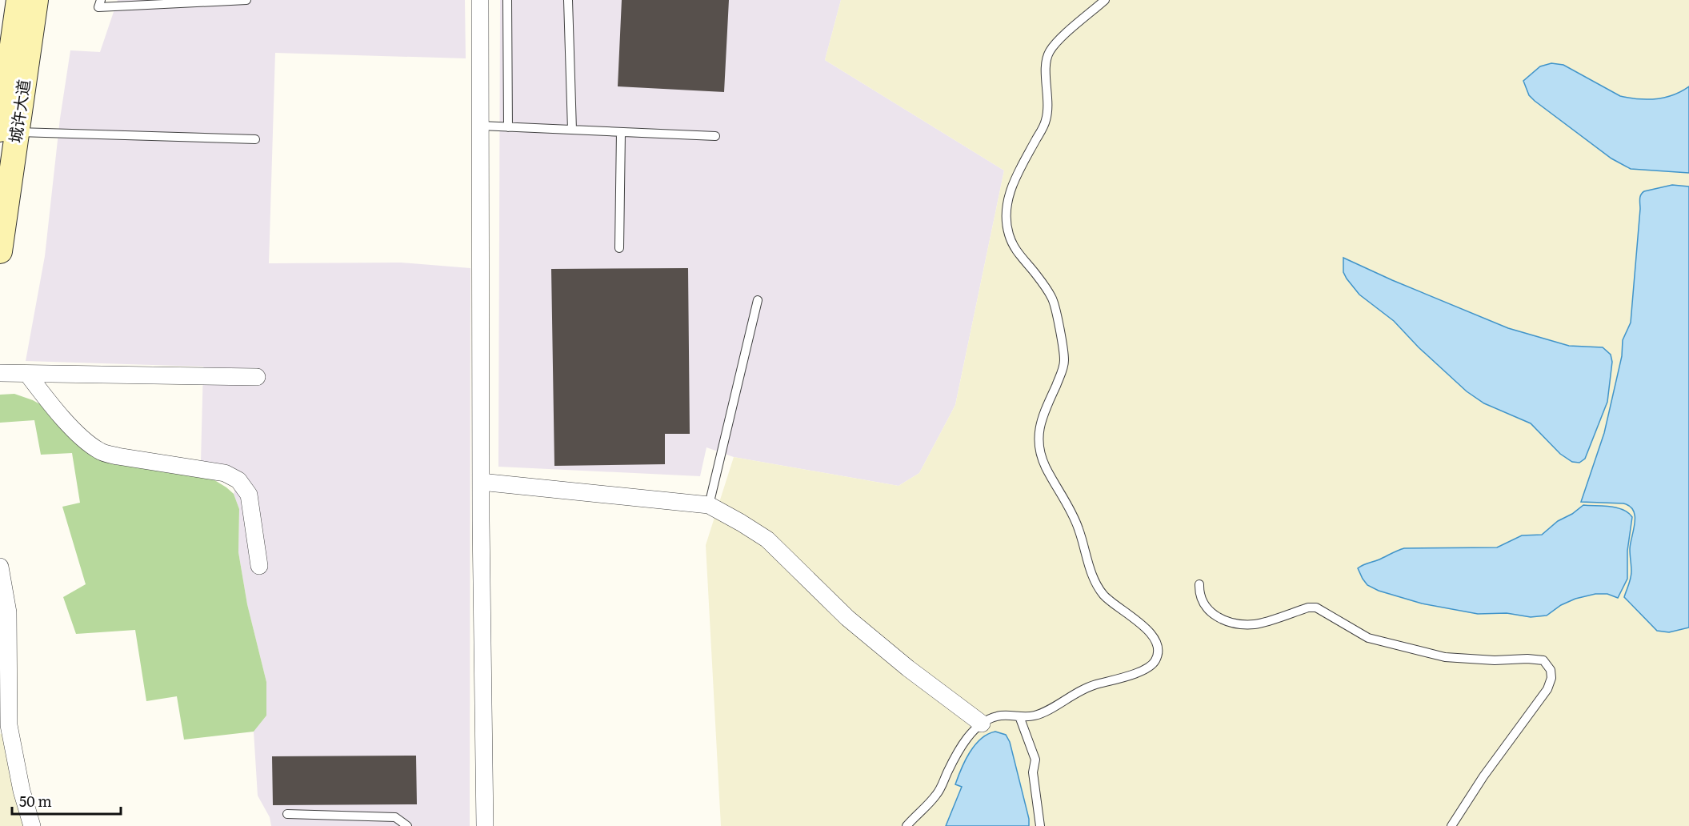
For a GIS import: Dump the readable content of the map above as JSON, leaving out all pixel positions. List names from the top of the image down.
{
  "streets": {
    "main road": ["城许大道"]
  },
  "scale_bar": "50 m"
}
